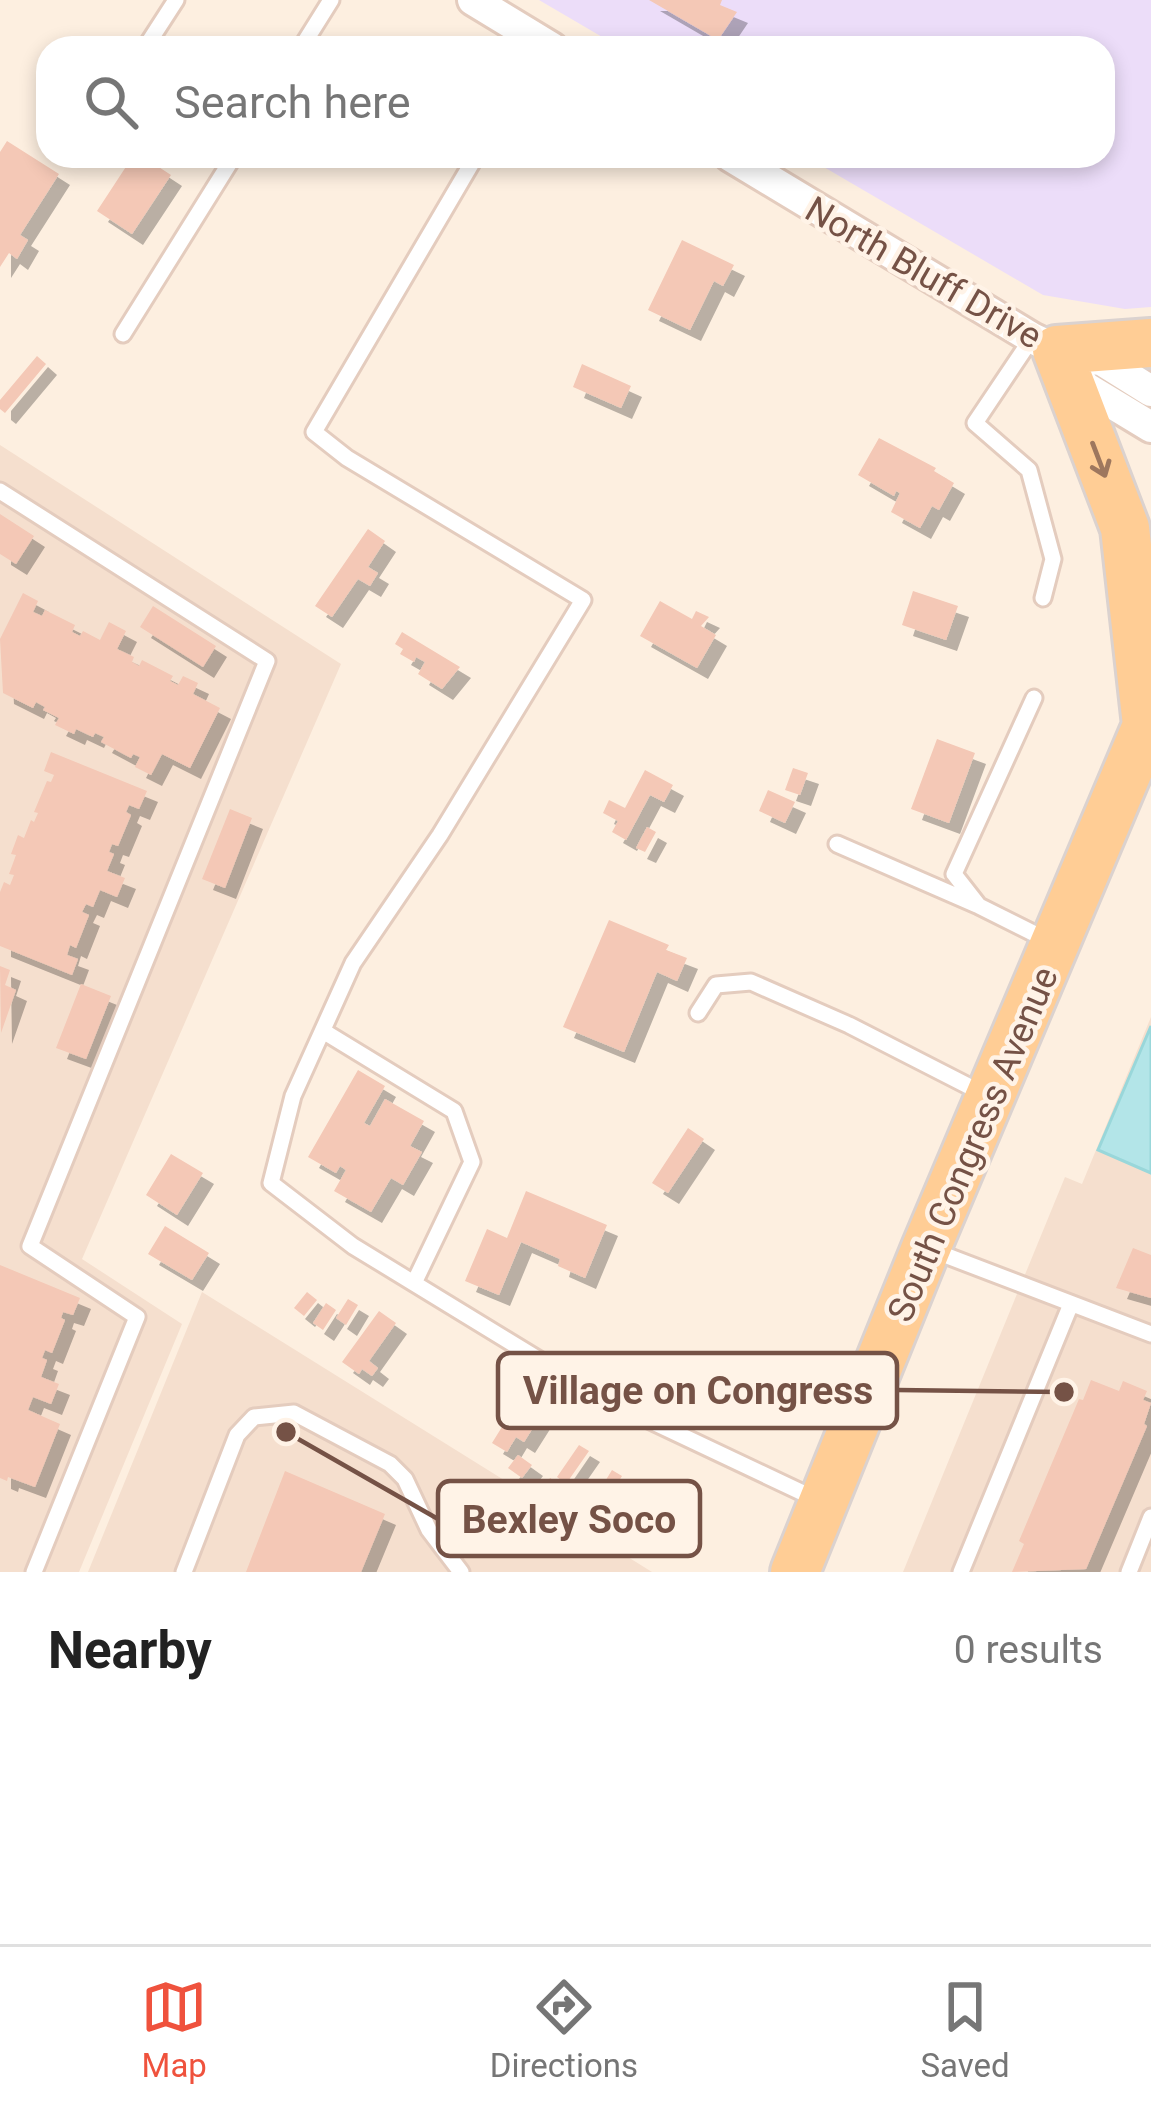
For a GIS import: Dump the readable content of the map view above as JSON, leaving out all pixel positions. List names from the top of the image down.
{
  "streets": {
    "main road": ["South Congress Avenue"],
    "street": ["North Bluff Drive"]
  },
  "places": ["Village on Congress", "Bexley Soco"],
  "page": {
    "search": "Search here",
    "heading": ["Nearby", "0 results"],
    "nav": ["Map", "Directions", "Saved"]
  }
}
